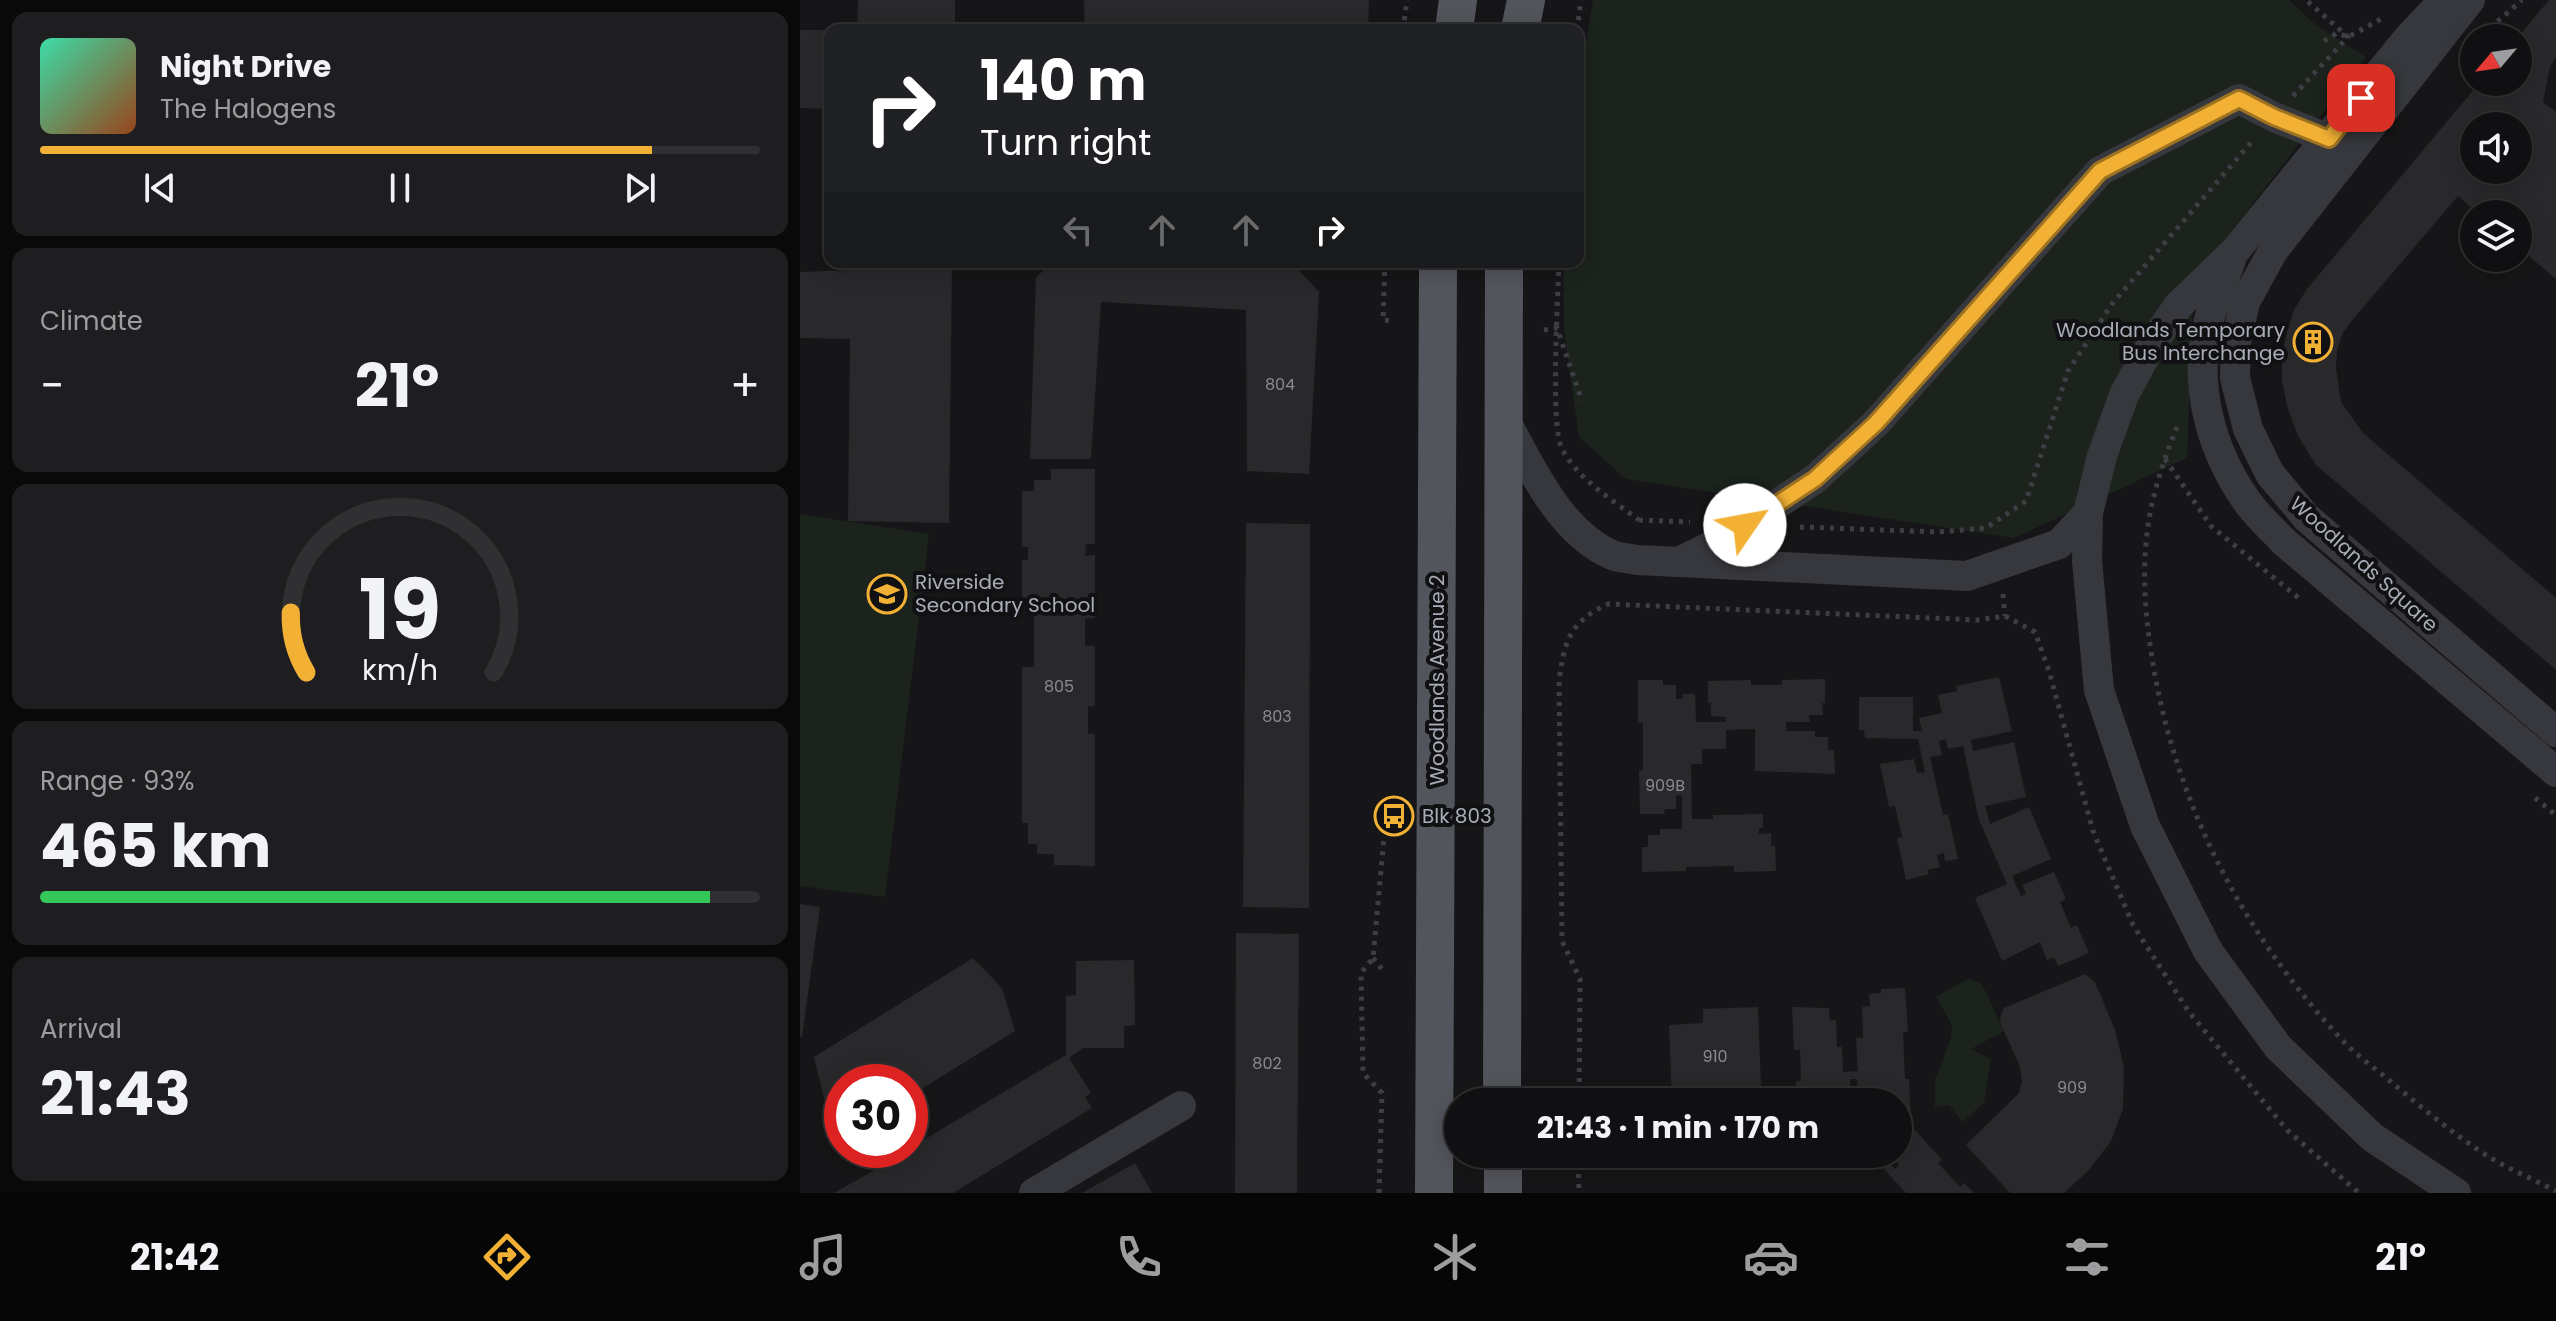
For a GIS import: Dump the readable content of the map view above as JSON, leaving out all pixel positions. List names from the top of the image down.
{
  "streets": {
    "main road": ["Woodlands Avenue 2"],
    "street": ["Woodlands Square"]
  },
  "places": {
    "building": ["Woodlands Temporary Bus Interchange"],
    "school or university": ["Riverside Secondary School"],
    "bus stop": ["Blk 803"]
  },
  "house_numbers": [
    "804",
    "805",
    "803",
    "909B",
    "910",
    "802",
    "909"
  ],
  "north": "bottom left",
  "page": {
    "turn": ["140 m", "Turn right"],
    "song": ["Night Drive", "The Halogens"],
    "tile": [
      "Climate",
      ["Range · 93%", "465 km"],
      ["Arrival", "21:43"]
    ],
    "heat": ["−", "21°", "+"],
    "limit": "30",
    "trip": "21:43 · 1 min · 170 m",
    "tabs": ["21:42", "21°"],
    "gauge": ["19", "km/h"]
  }
}
